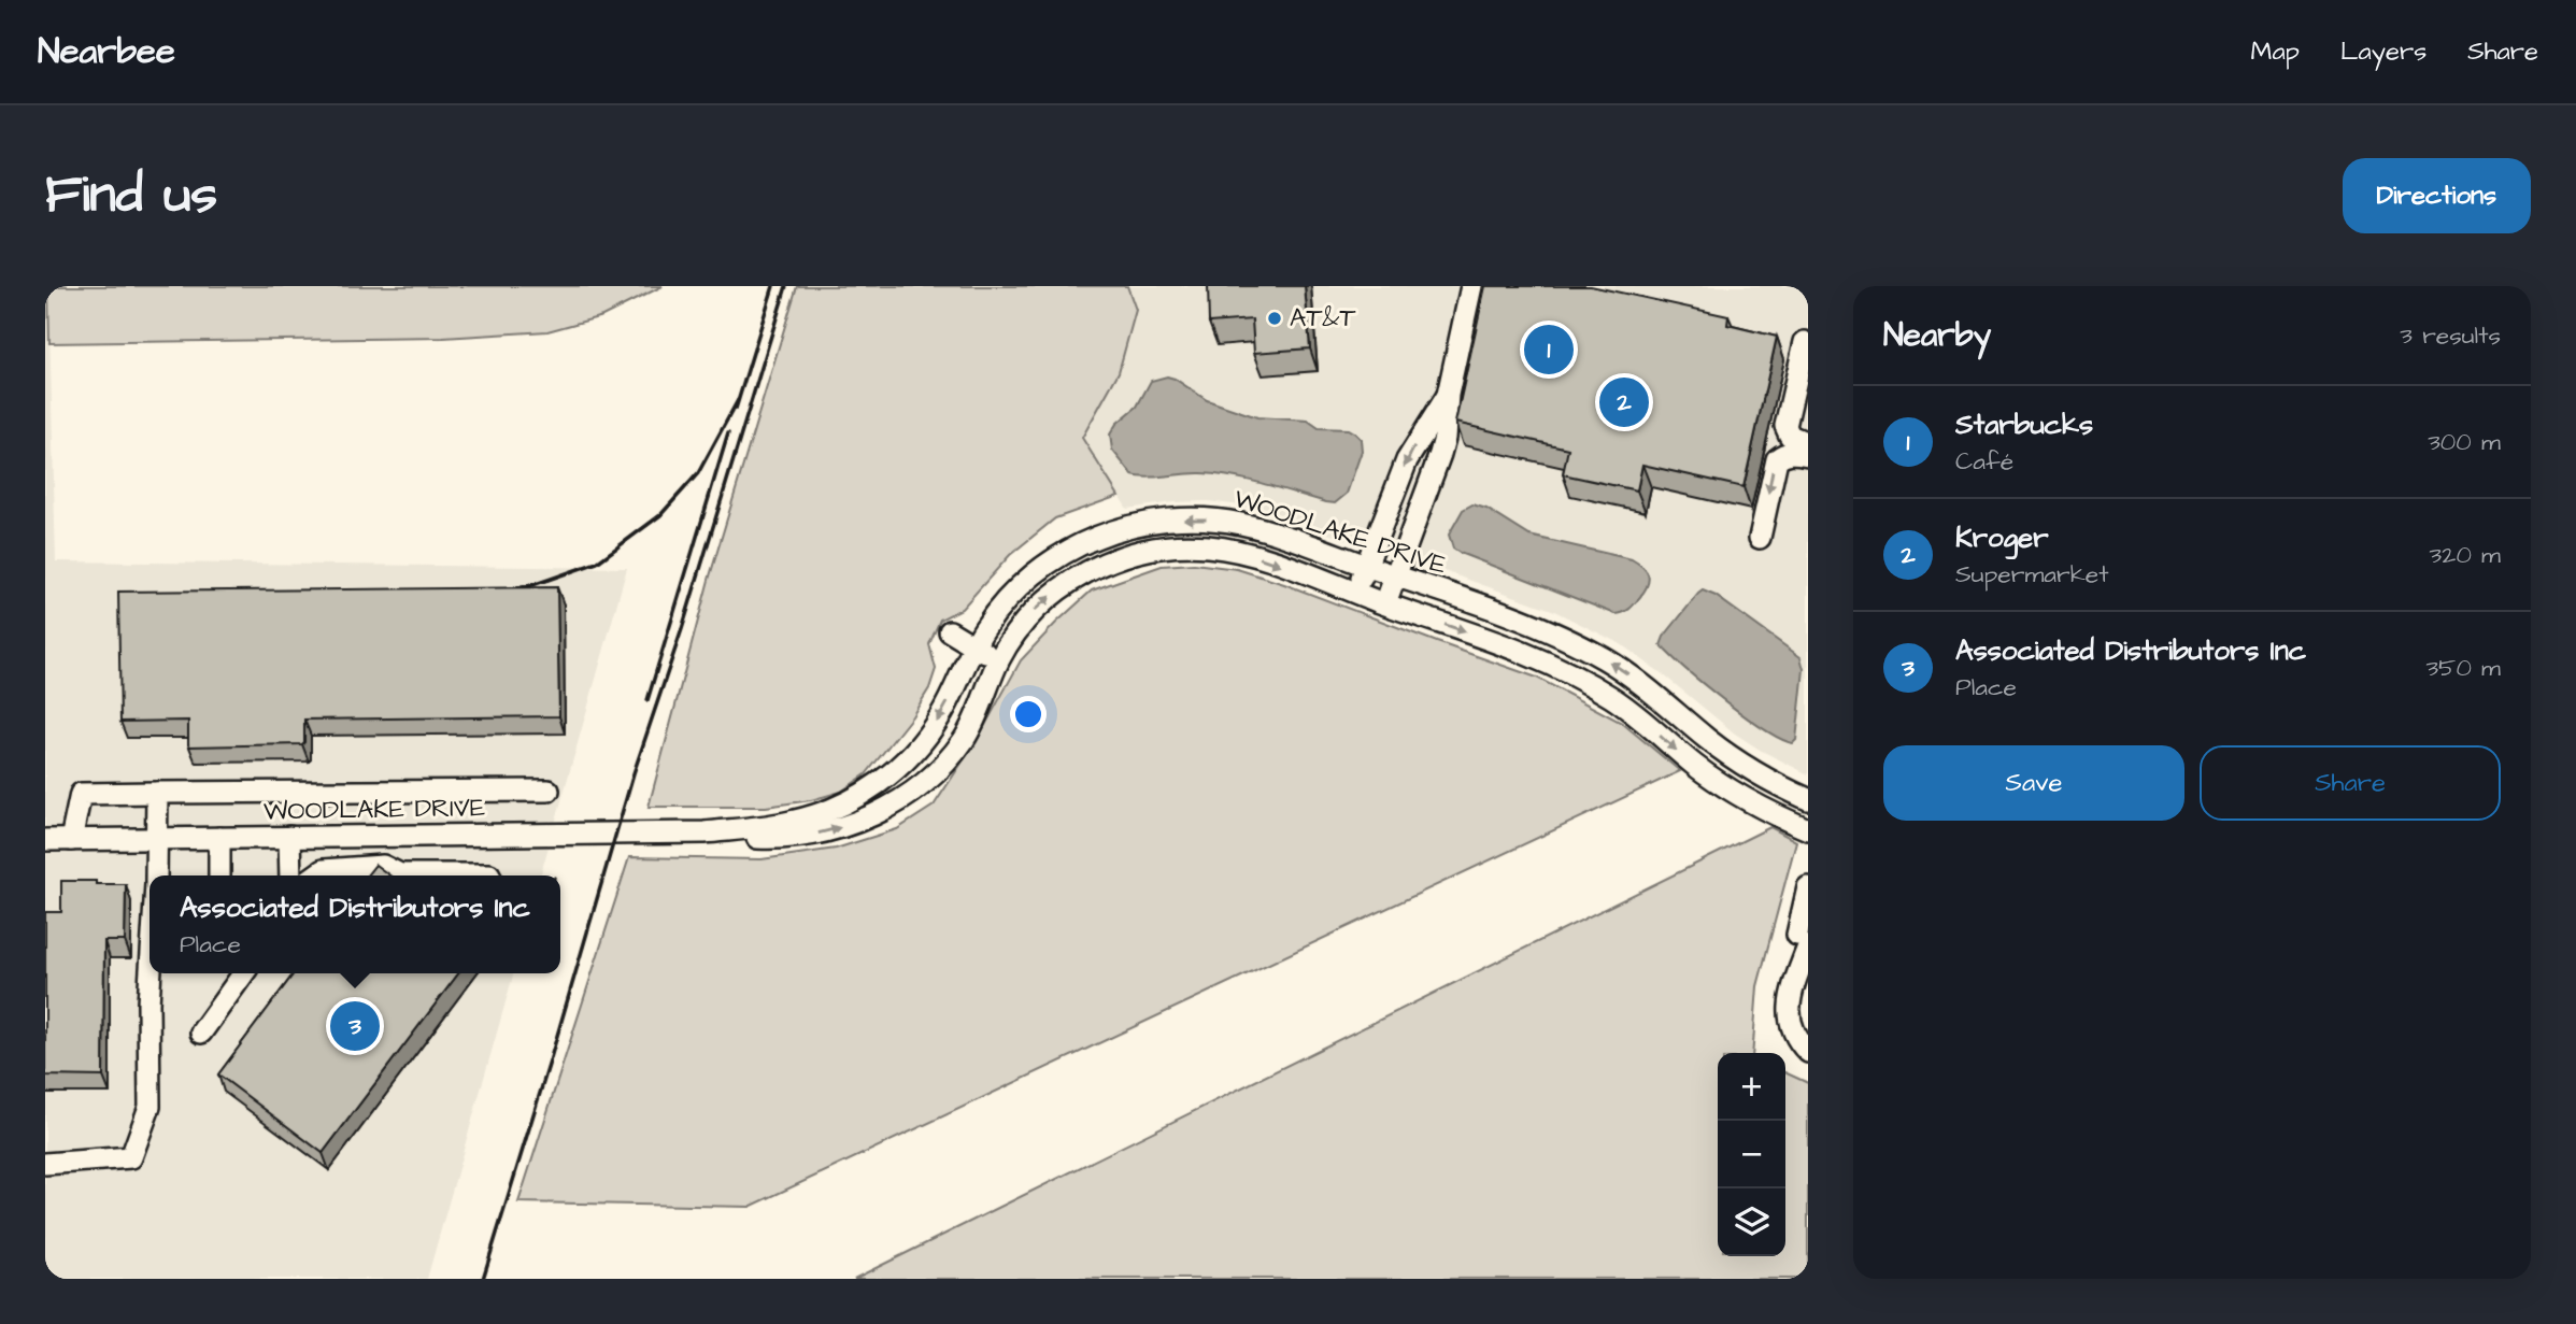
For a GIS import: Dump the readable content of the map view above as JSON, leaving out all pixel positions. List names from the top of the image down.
{
  "streets": {
    "street": ["WOODLAKE DRIVE"]
  },
  "places": ["AT&T"],
  "page": {
    "header": "Nearbee",
    "nav": ["Map", "Layers", "Share"],
    "buttons": [
      "Directions",
      ["Save", "Share"]
    ],
    "title": "Find us",
    "heading": ["Nearby", "3 results"],
    "pins": ["1", "2", "3"],
    "list": [
      {
        "mark": "1",
        "name": "Starbucks",
        "note": "Café",
        "value": "300 m"
      },
      {
        "mark": "2",
        "name": "Kroger",
        "note": "Supermarket",
        "value": "320 m"
      },
      {
        "mark": "3",
        "name": "Associated Distributors Inc",
        "note": "Place",
        "value": "350 m"
      }
    ],
    "popup": ["Associated Distributors Inc", "Place"],
    "map_buttons": ["+", "−"]
  }
}
